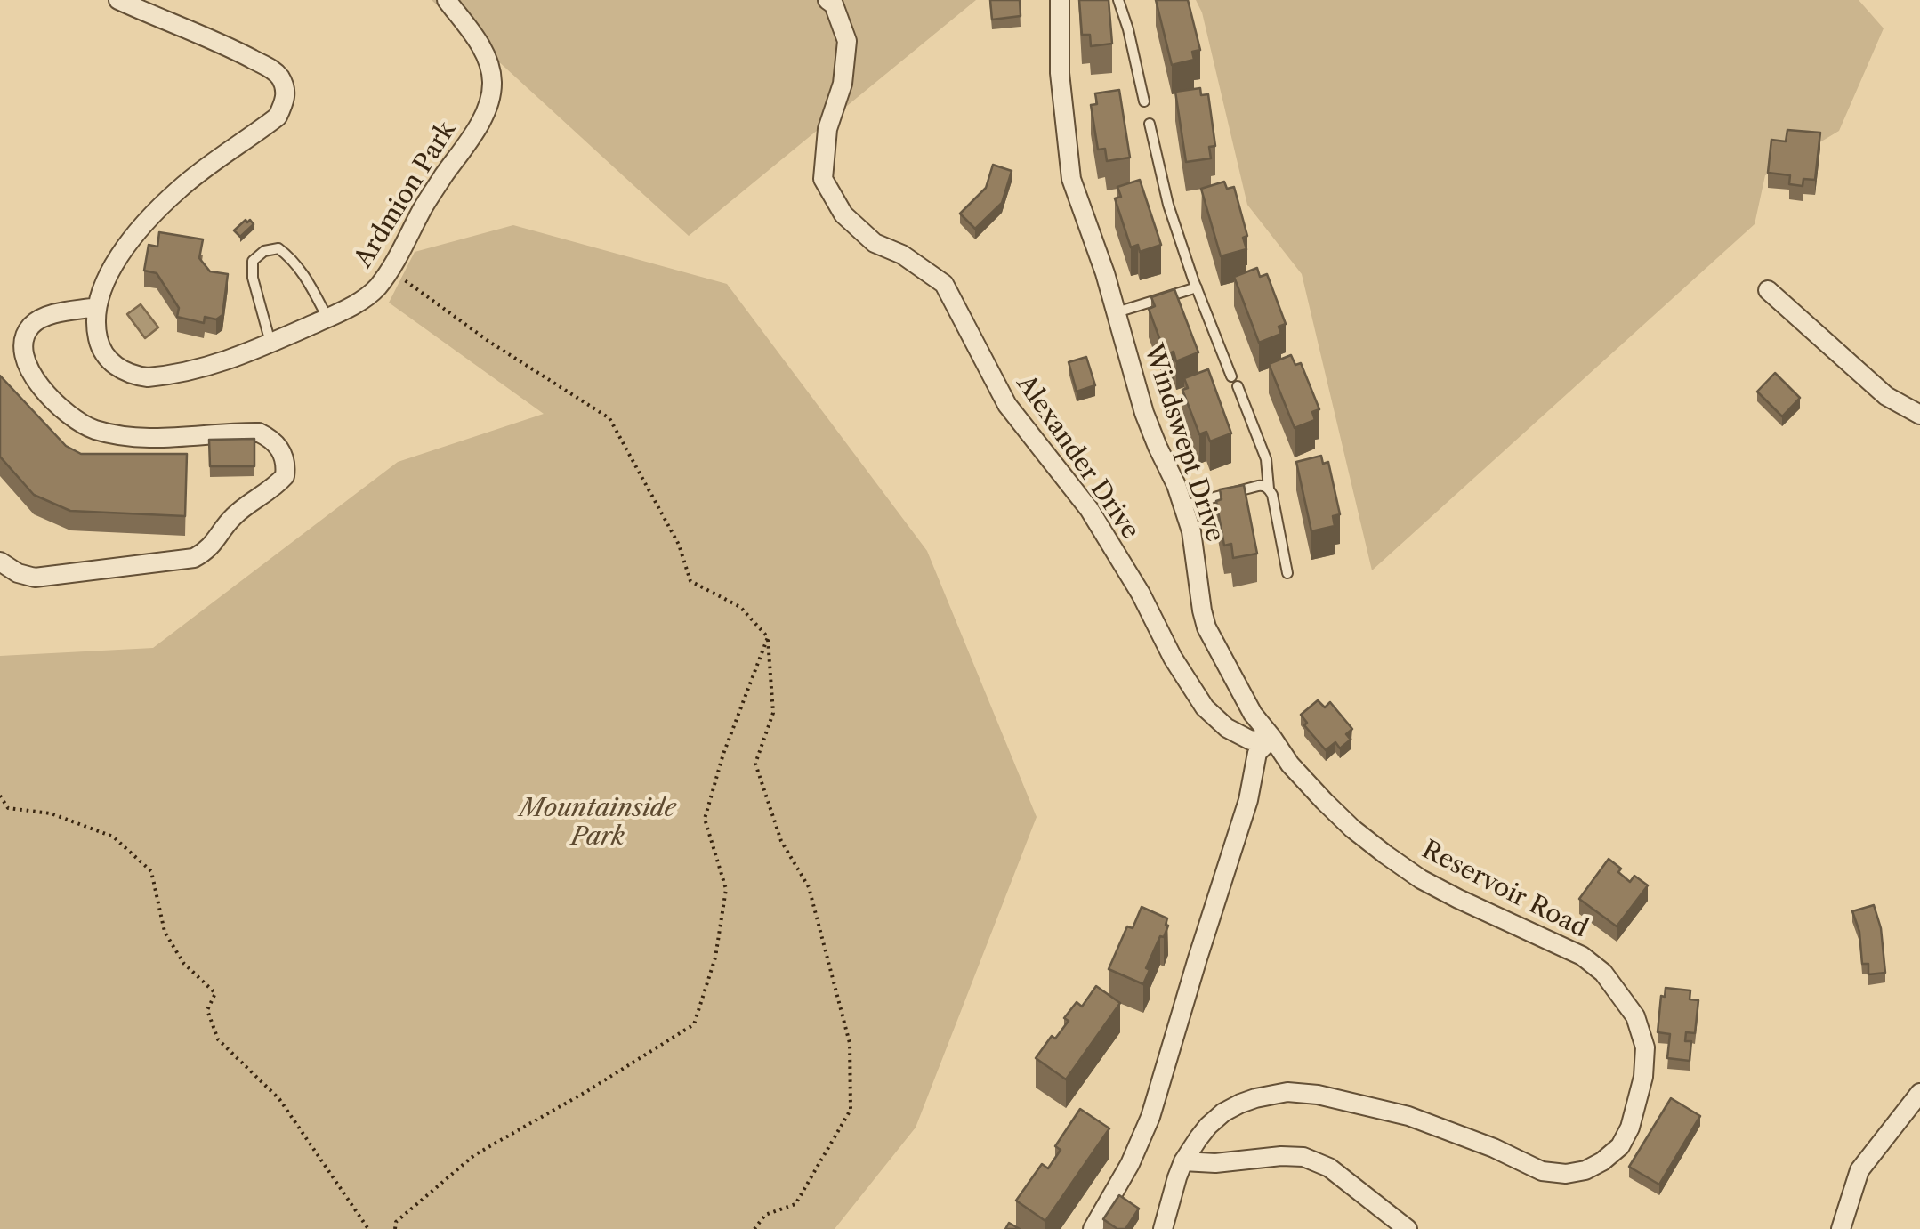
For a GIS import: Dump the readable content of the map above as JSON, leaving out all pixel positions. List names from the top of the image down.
{
  "streets": {
    "street": [
      "Ardmion Park",
      "Windswept Drive",
      "Alexander Drive",
      "Reservoir Road"
    ]
  },
  "crossings": [
    ["Windswept Drive", "Alexander Drive"],
    ["Windswept Drive", "Reservoir Road"],
    ["Alexander Drive", "Reservoir Road"]
  ],
  "parks": ["Mountainside Park"]
}
